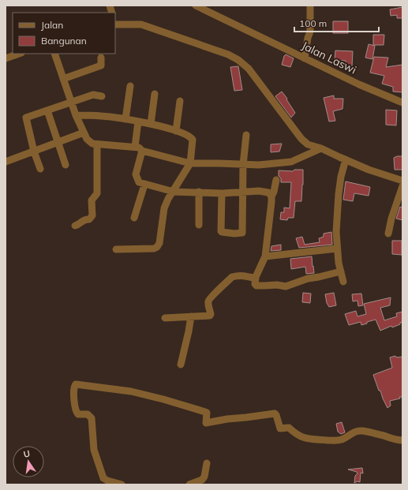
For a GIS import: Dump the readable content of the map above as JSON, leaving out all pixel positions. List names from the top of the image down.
{
  "streets": {
    "street": ["Jalan Laswi"]
  },
  "legend": ["Jalan", "Bangunan"],
  "scale_bar": "100 m",
  "north": "top"
}
